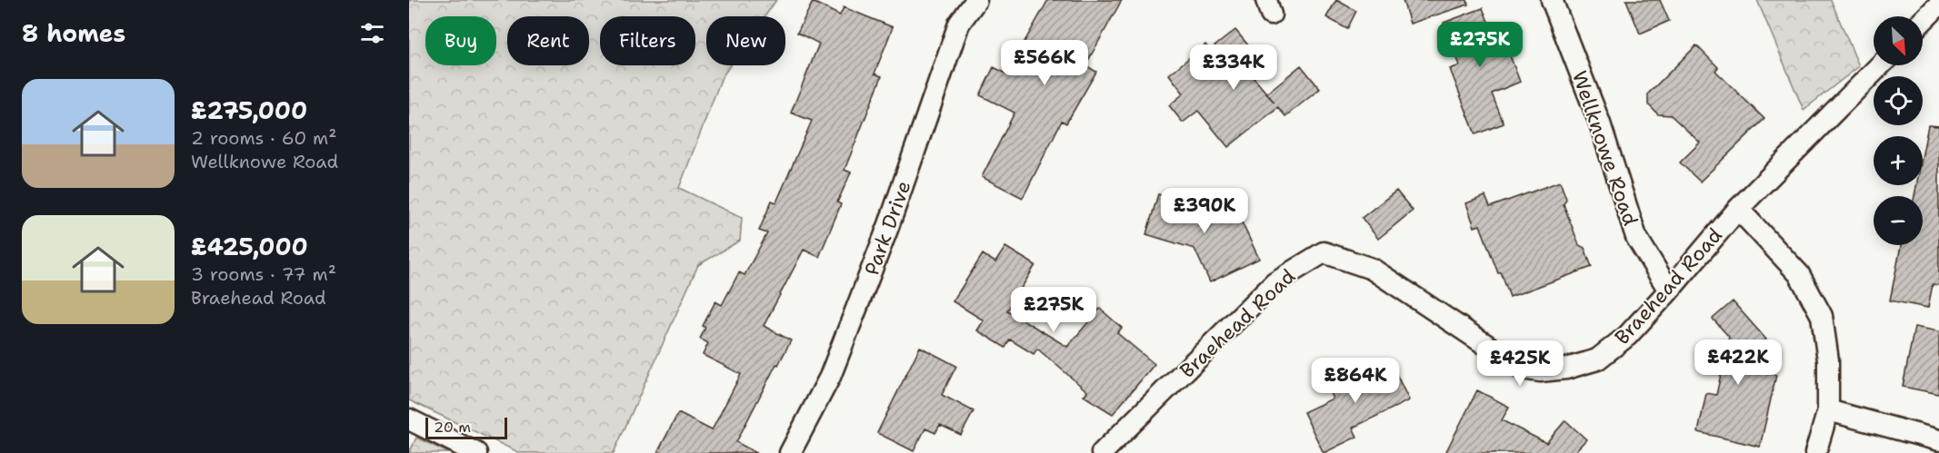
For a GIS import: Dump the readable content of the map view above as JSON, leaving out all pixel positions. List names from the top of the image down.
{
  "streets": {
    "street": ["Wellknowe Road", "Park Drive", "Braehead Road"]
  },
  "crossings": [
    ["Wellknowe Road", "Braehead Road"]
  ],
  "scale_bar": "20 m",
  "north": "bottom right",
  "page": {
    "heading": "8 homes",
    "map_buttons": ["+", "−"],
    "chip": [
      "Buy",
      "Rent",
      "Filters",
      "New"
    ],
    "price": [
      "£275K",
      "£566K",
      "£334K",
      "£390K",
      "£275K",
      "£422K",
      "£425K",
      "£864K"
    ],
    "list": [
      {
        "name": "£275,000",
        "note": "2 rooms · 60 m² · Wellknowe Road"
      },
      {
        "name": "£425,000",
        "note": "3 rooms · 77 m² · Braehead Road"
      }
    ],
    "scale": "20 m"
  }
}
